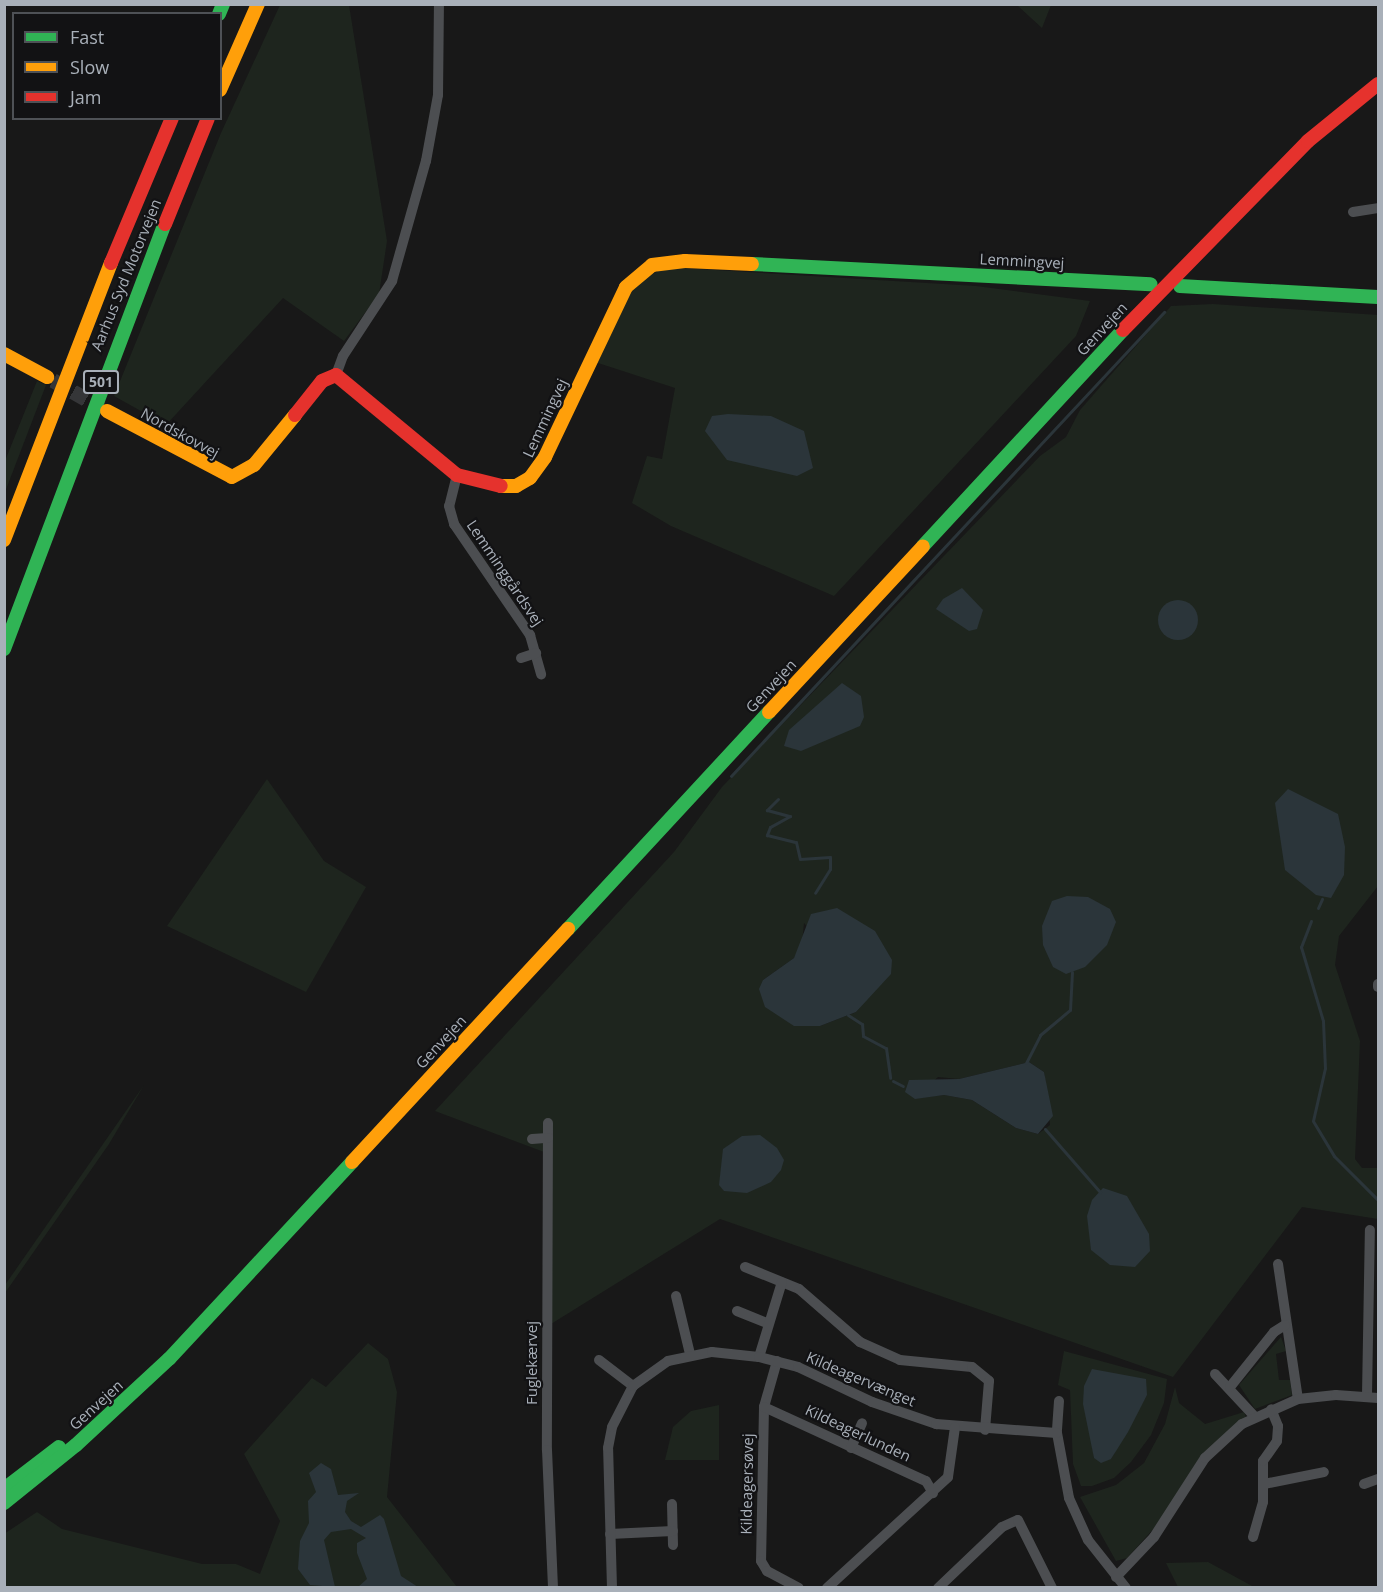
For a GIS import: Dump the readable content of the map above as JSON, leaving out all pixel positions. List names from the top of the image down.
{
  "streets": {
    "main road": [
      "Lemmingvej",
      "Aarhus Syd Motorvejen",
      "Genvejen",
      "501",
      "Nordskovvej"
    ],
    "street": [
      "Lemminggårdsvej",
      "Fuglekærvej",
      "Kildeagervænget",
      "Kildeagerlunden",
      "Kildeagersøvej"
    ]
  },
  "crossings": [
    ["Lemmingvej", "Nordskovvej"],
    ["Lemmingvej", "Lemminggårdsvej"],
    ["Kildeagervænget", "Kildeagersøvej"],
    ["Kildeagerlunden", "Kildeagersøvej"]
  ],
  "legend": ["Fast", "Slow", "Jam"]
}
